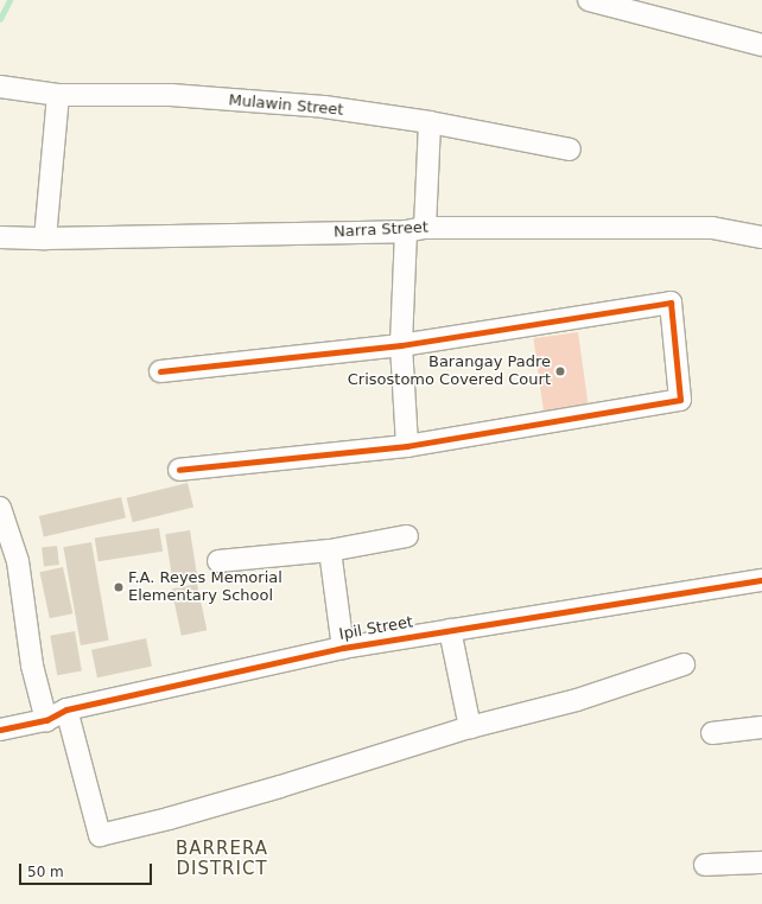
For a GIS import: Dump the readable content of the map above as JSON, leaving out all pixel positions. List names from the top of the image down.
{
  "streets": {
    "street": ["Mulawin Street", "Narra Street", "Ipil Street"]
  },
  "districts": ["BARRERA DISTRICT"],
  "places": ["Barangay Padre Crisostomo Covered Court", "F.A. Reyes Memorial Elementary School"],
  "scale_bar": "50 m"
}
